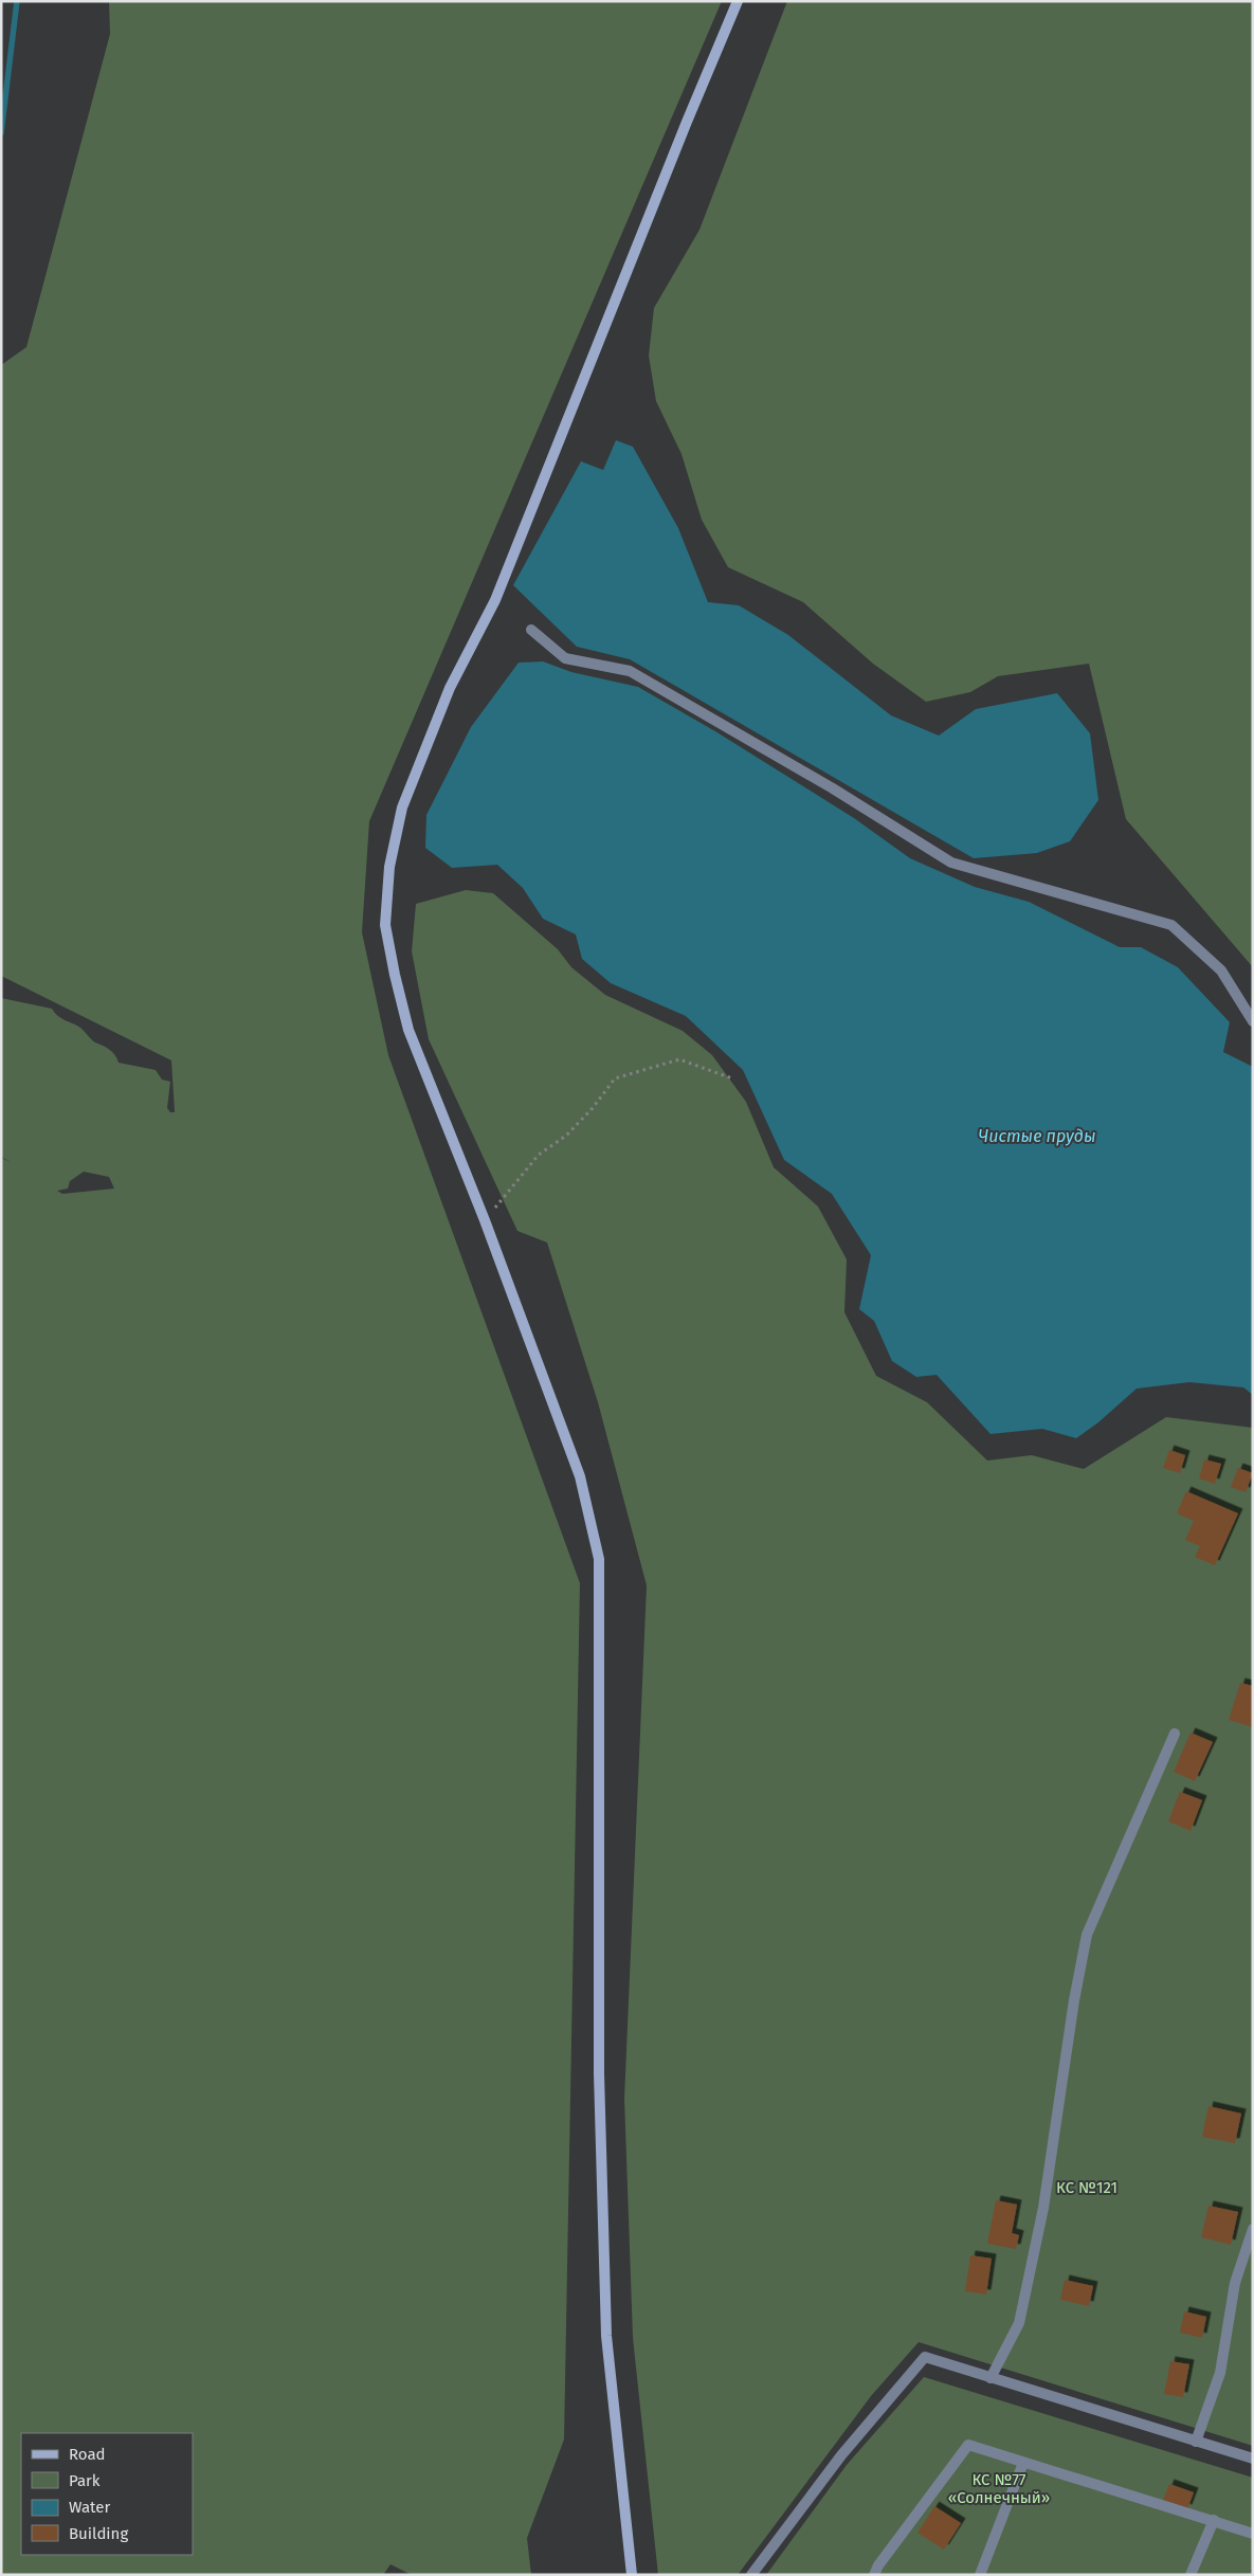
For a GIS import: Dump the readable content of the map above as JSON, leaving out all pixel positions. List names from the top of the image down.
{
  "water": ["Чистые пруды"],
  "parks": ["КС №121", "КС №77 «Солнечный»"],
  "legend": [
    "Road",
    "Park",
    "Water",
    "Building"
  ]
}
